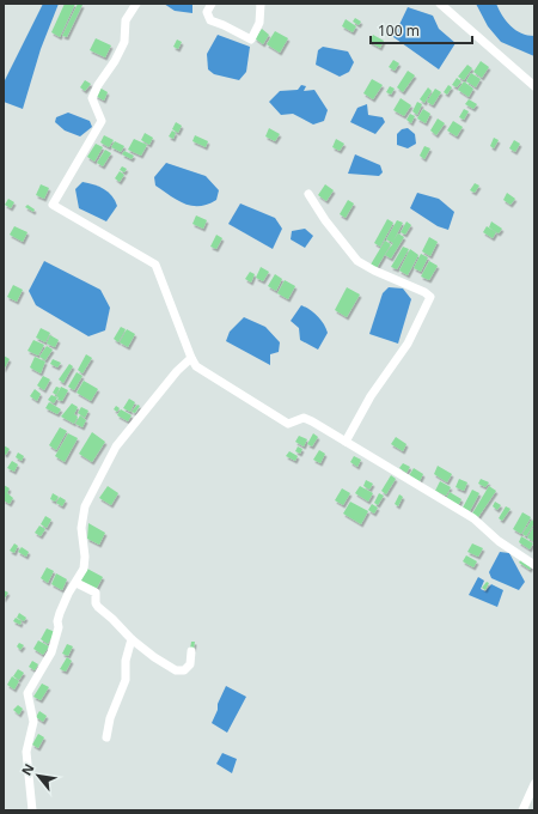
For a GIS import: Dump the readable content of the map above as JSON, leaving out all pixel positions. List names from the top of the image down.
{
  "scale_bar": "100 m",
  "north": "top left"
}
